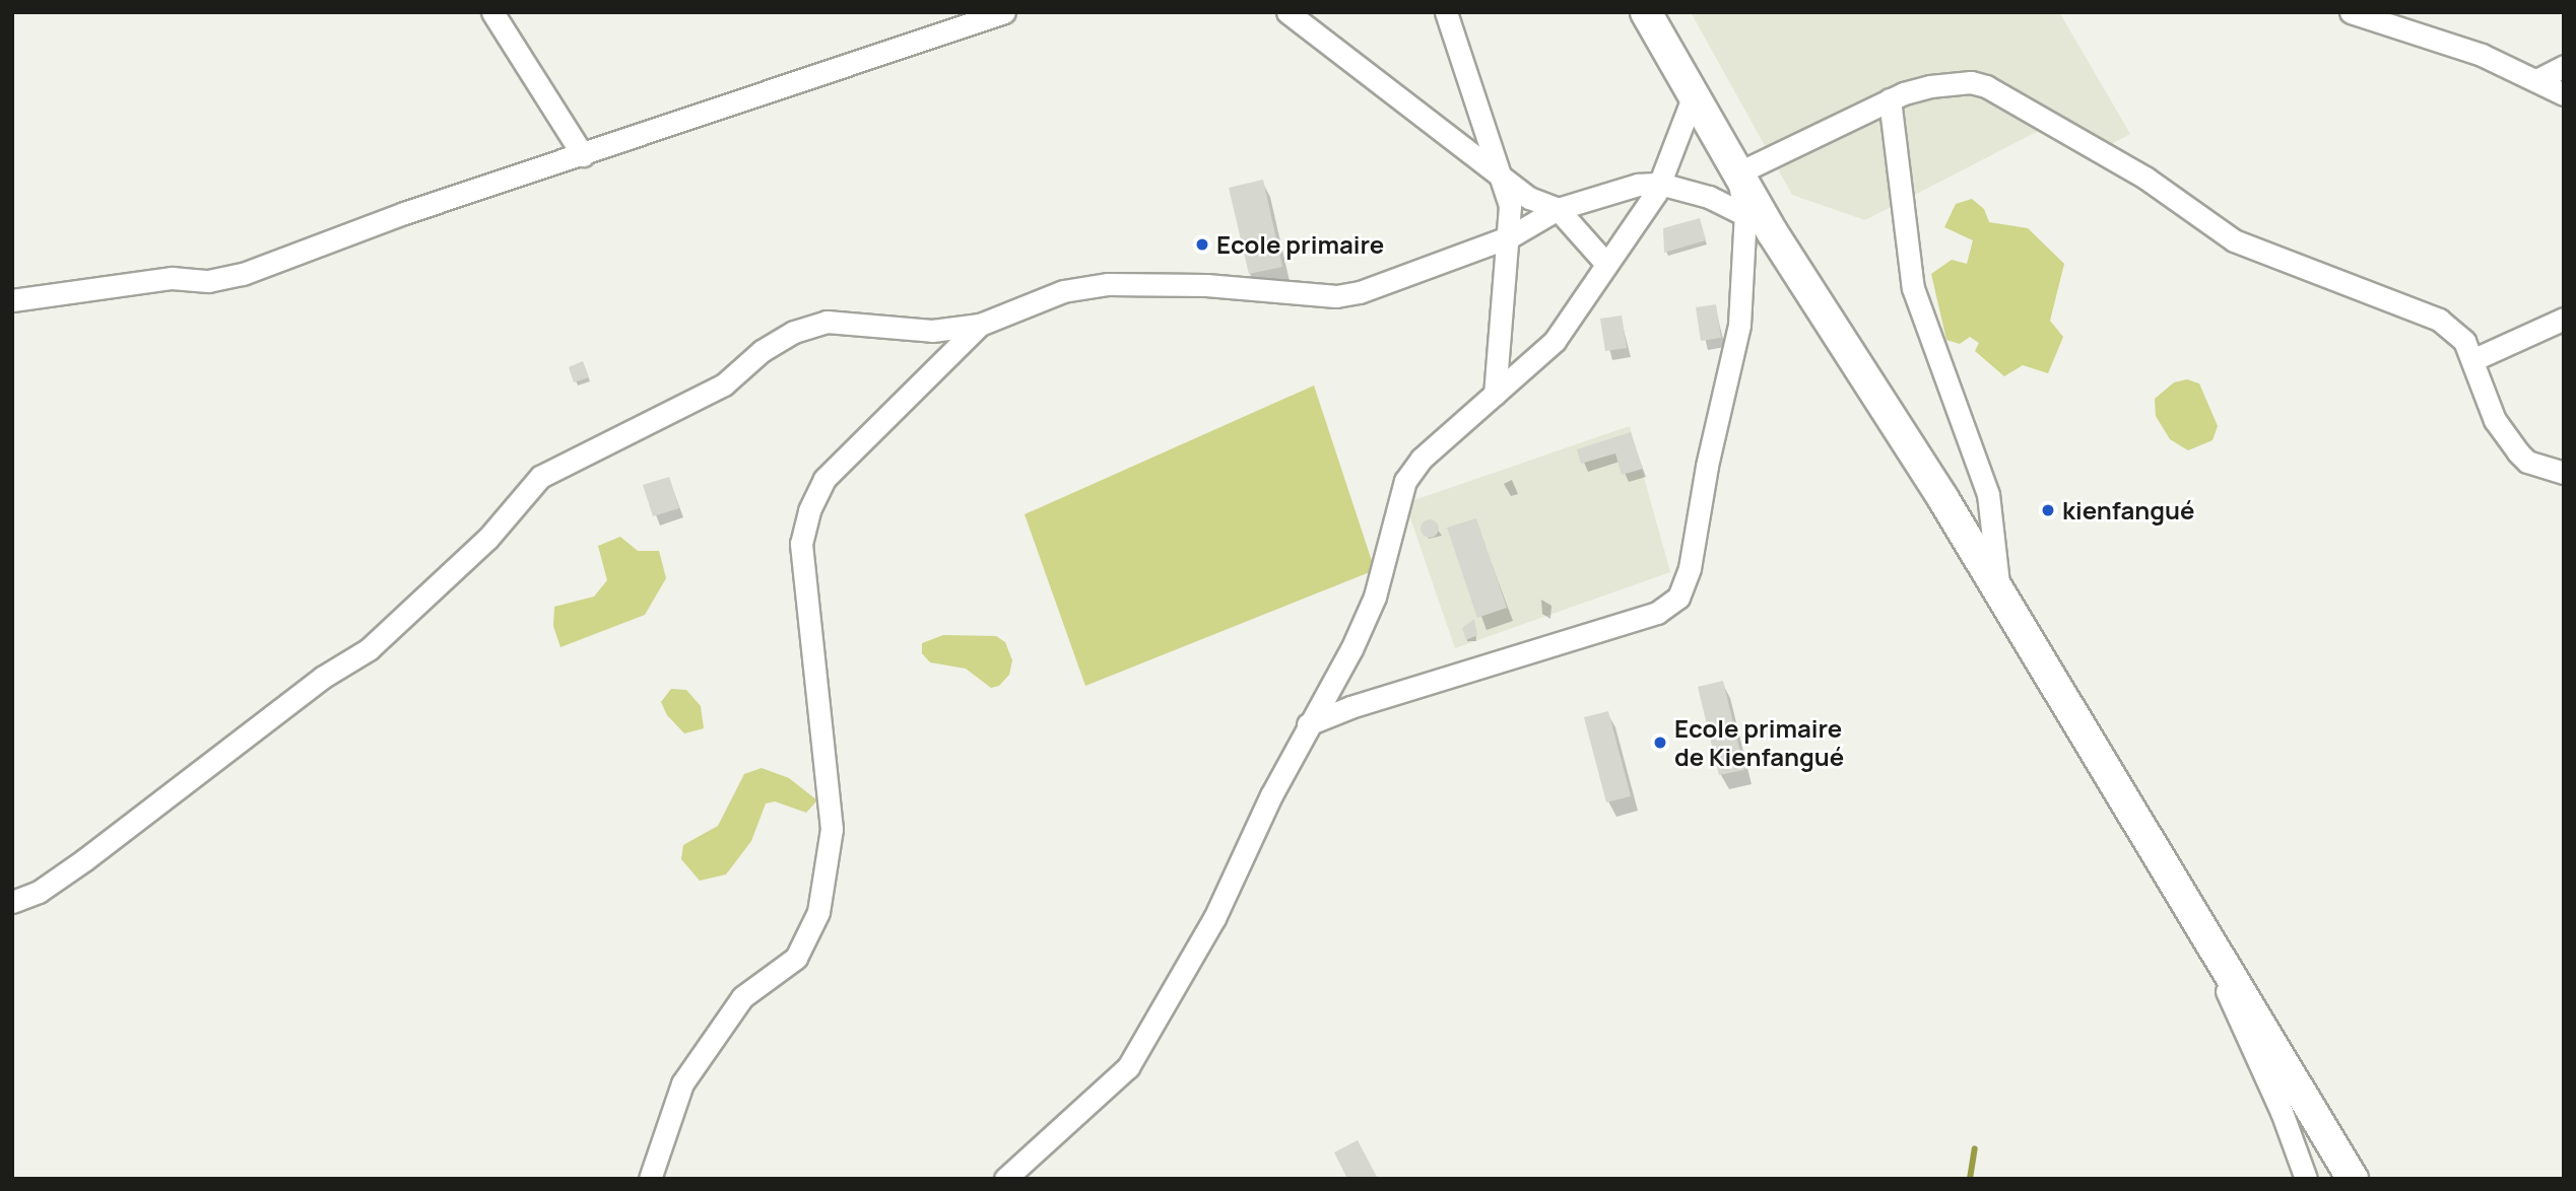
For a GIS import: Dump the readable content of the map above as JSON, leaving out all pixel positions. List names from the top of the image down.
{
  "places": ["Ecole primaire", "kienfangué", "Ecole primaire de Kienfangué"]
}
